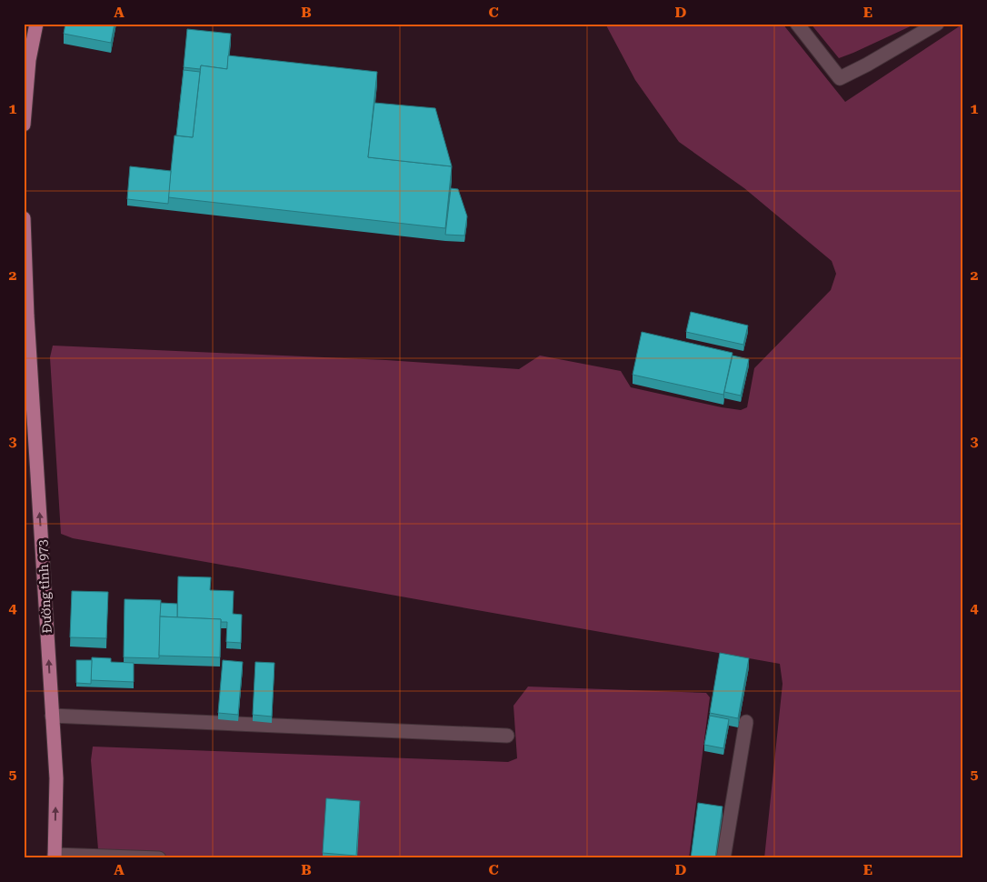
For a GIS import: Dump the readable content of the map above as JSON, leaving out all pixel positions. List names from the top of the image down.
{
  "streets": {
    "main road": ["Đường tỉnh 973"]
  },
  "one_way": ["Đường tỉnh 973"],
  "grid": {
    "columns": [
      "A",
      "B",
      "C",
      "D",
      "E"
    ],
    "rows": [
      "1",
      "2",
      "3",
      "4",
      "5"
    ]
  }
}
